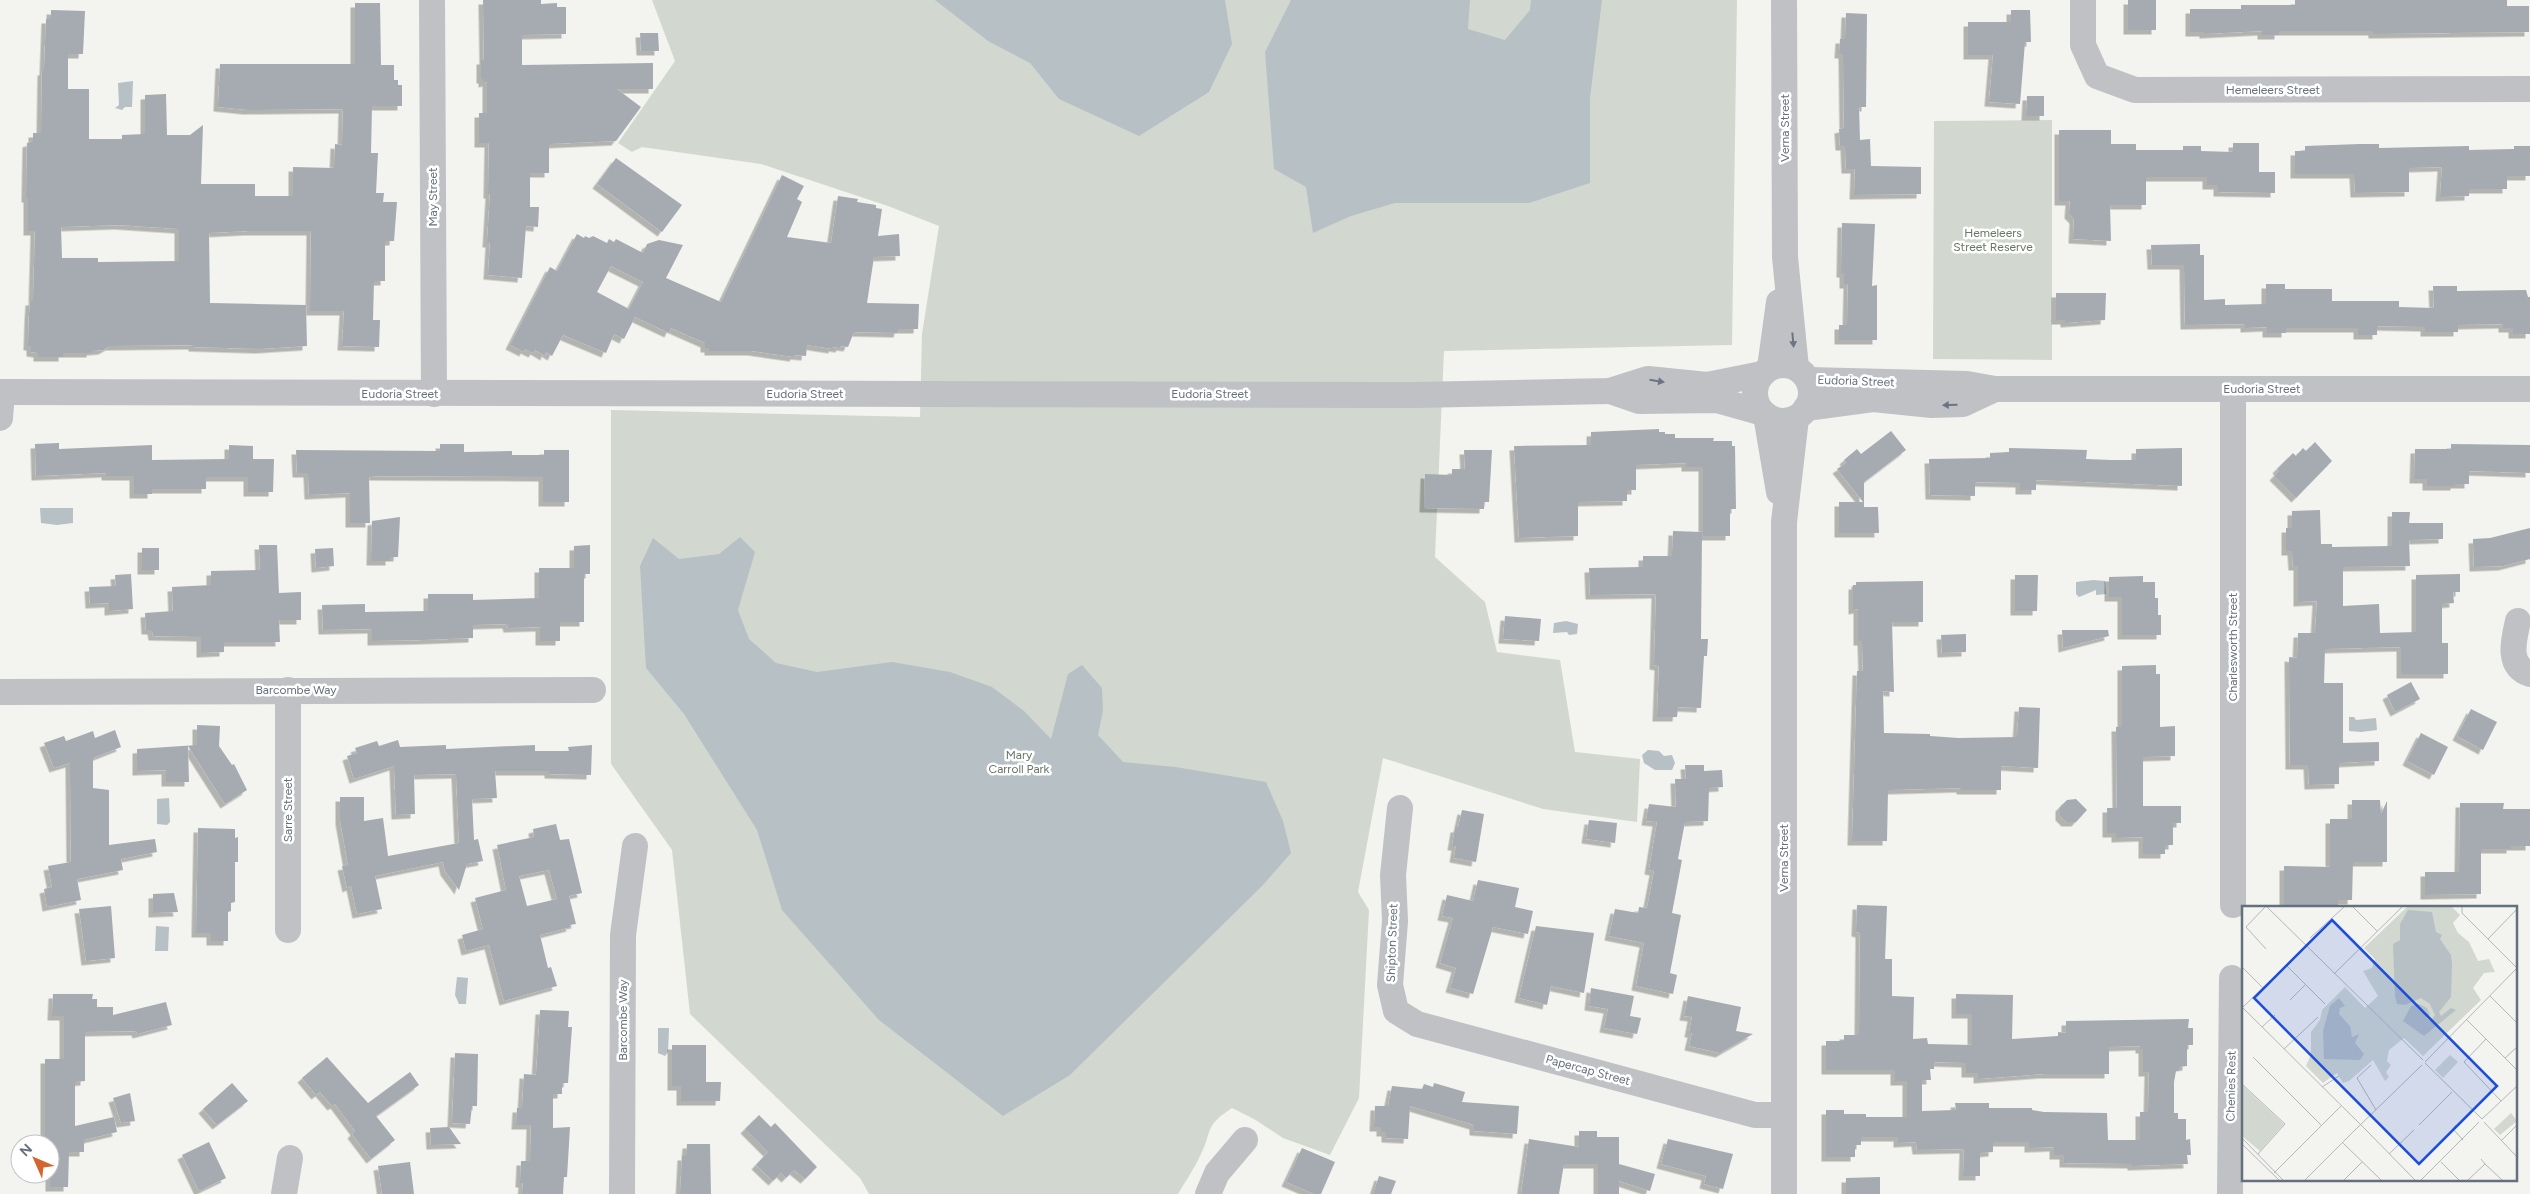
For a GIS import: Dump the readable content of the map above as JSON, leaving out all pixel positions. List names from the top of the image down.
{
  "streets": {
    "street": [
      "Hemeleers Street",
      "Verna Street",
      "May Street",
      "Eudoria Street",
      "Charlesworth Street",
      "Barcombe Way",
      "Sarre Street",
      "Shipton Street",
      "Papercap Street",
      "Chenies Rest"
    ]
  },
  "crossings": [
    ["Verna Street", "Eudoria Street"],
    ["Verna Street", "Papercap Street"],
    ["May Street", "Eudoria Street"],
    ["Eudoria Street", "Charlesworth Street"],
    ["Barcombe Way", "Sarre Street"],
    ["Shipton Street", "Papercap Street"]
  ],
  "parks": ["Hemeleers Street Reserve", "Mary Carroll Park"],
  "north": "top left"
}
